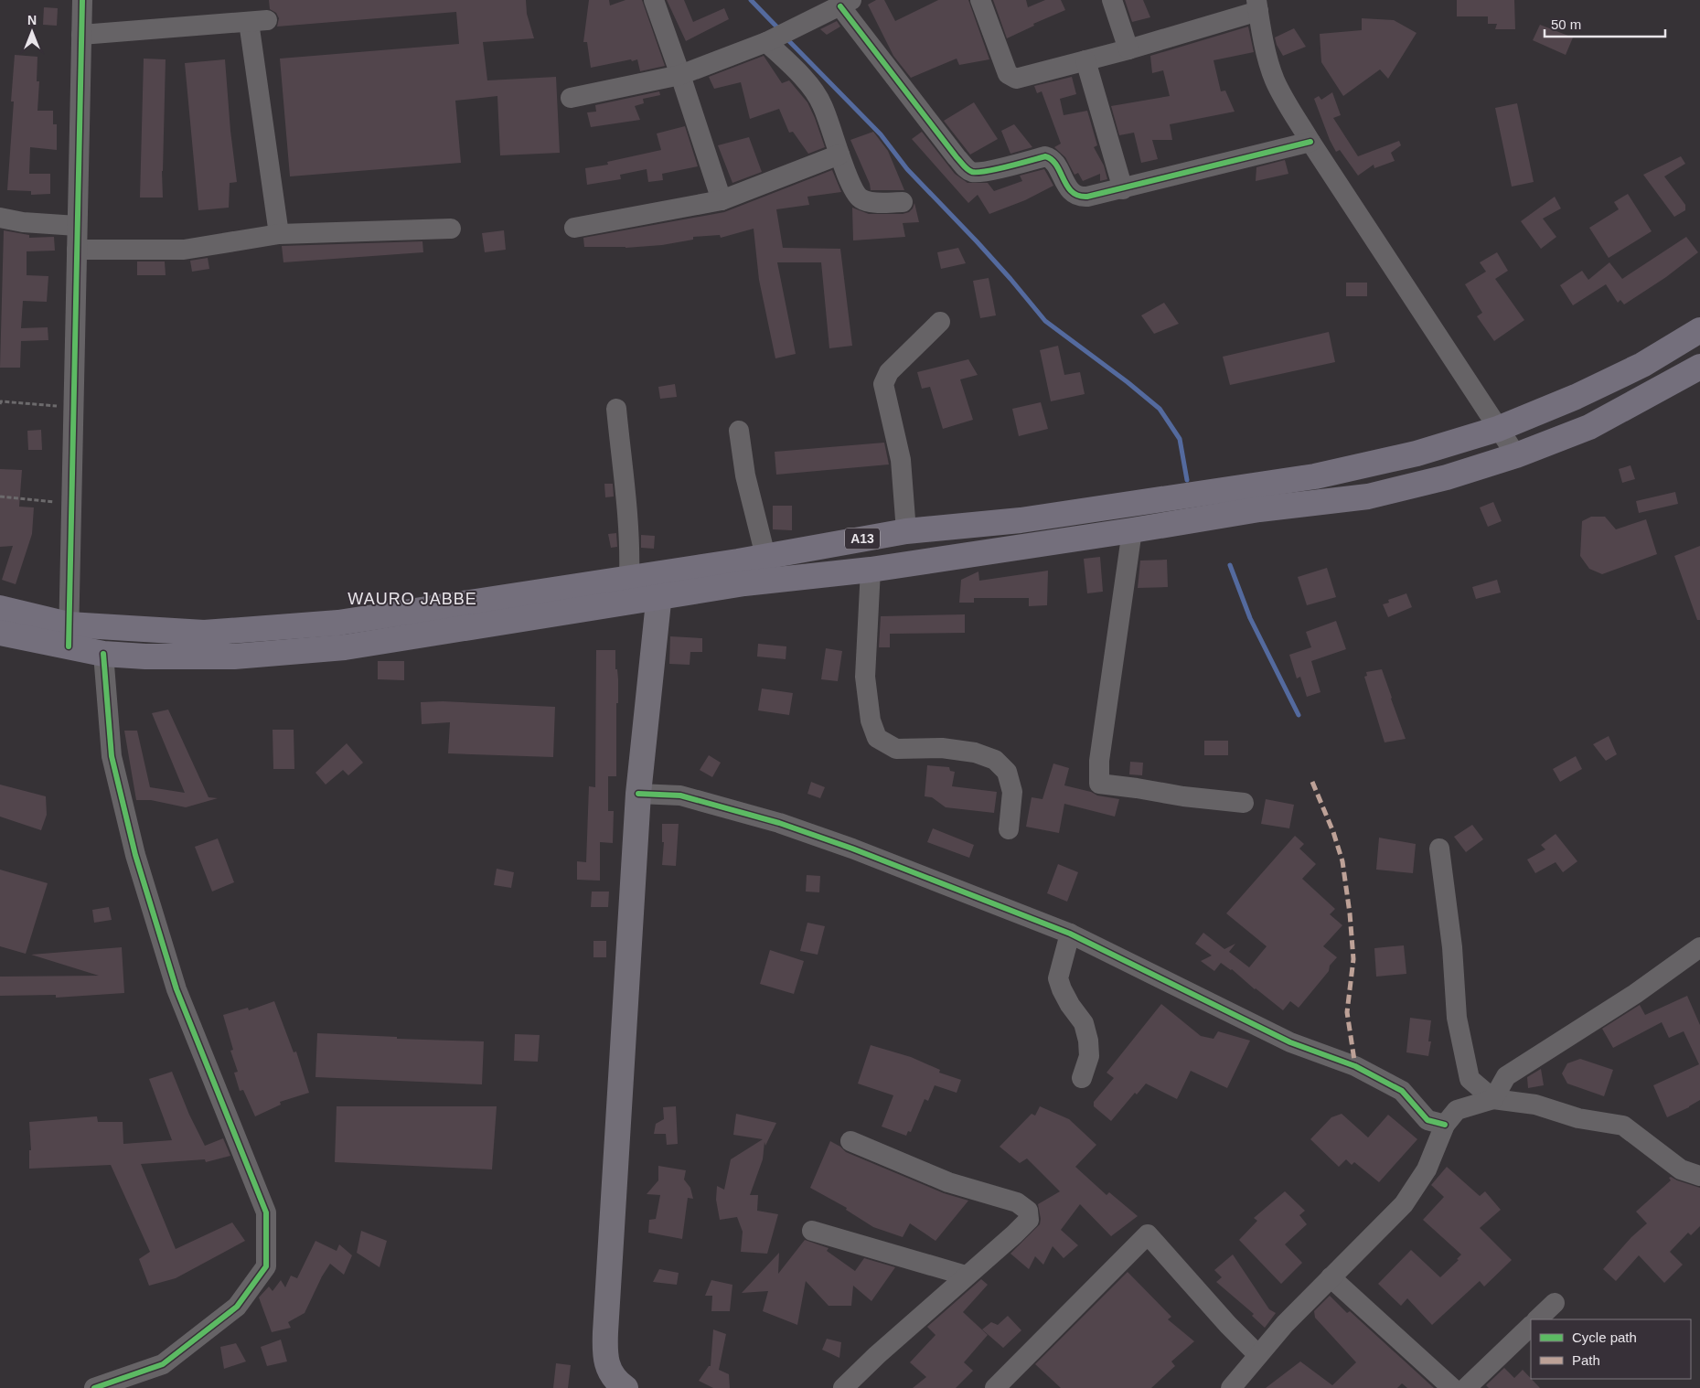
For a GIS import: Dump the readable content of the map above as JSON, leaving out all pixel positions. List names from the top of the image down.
{
  "streets": {
    "highway": ["A13"]
  },
  "districts": ["WAURO JABBE"],
  "legend": ["Cycle path", "Path"],
  "scale_bar": "50 m",
  "north": "top"
}
